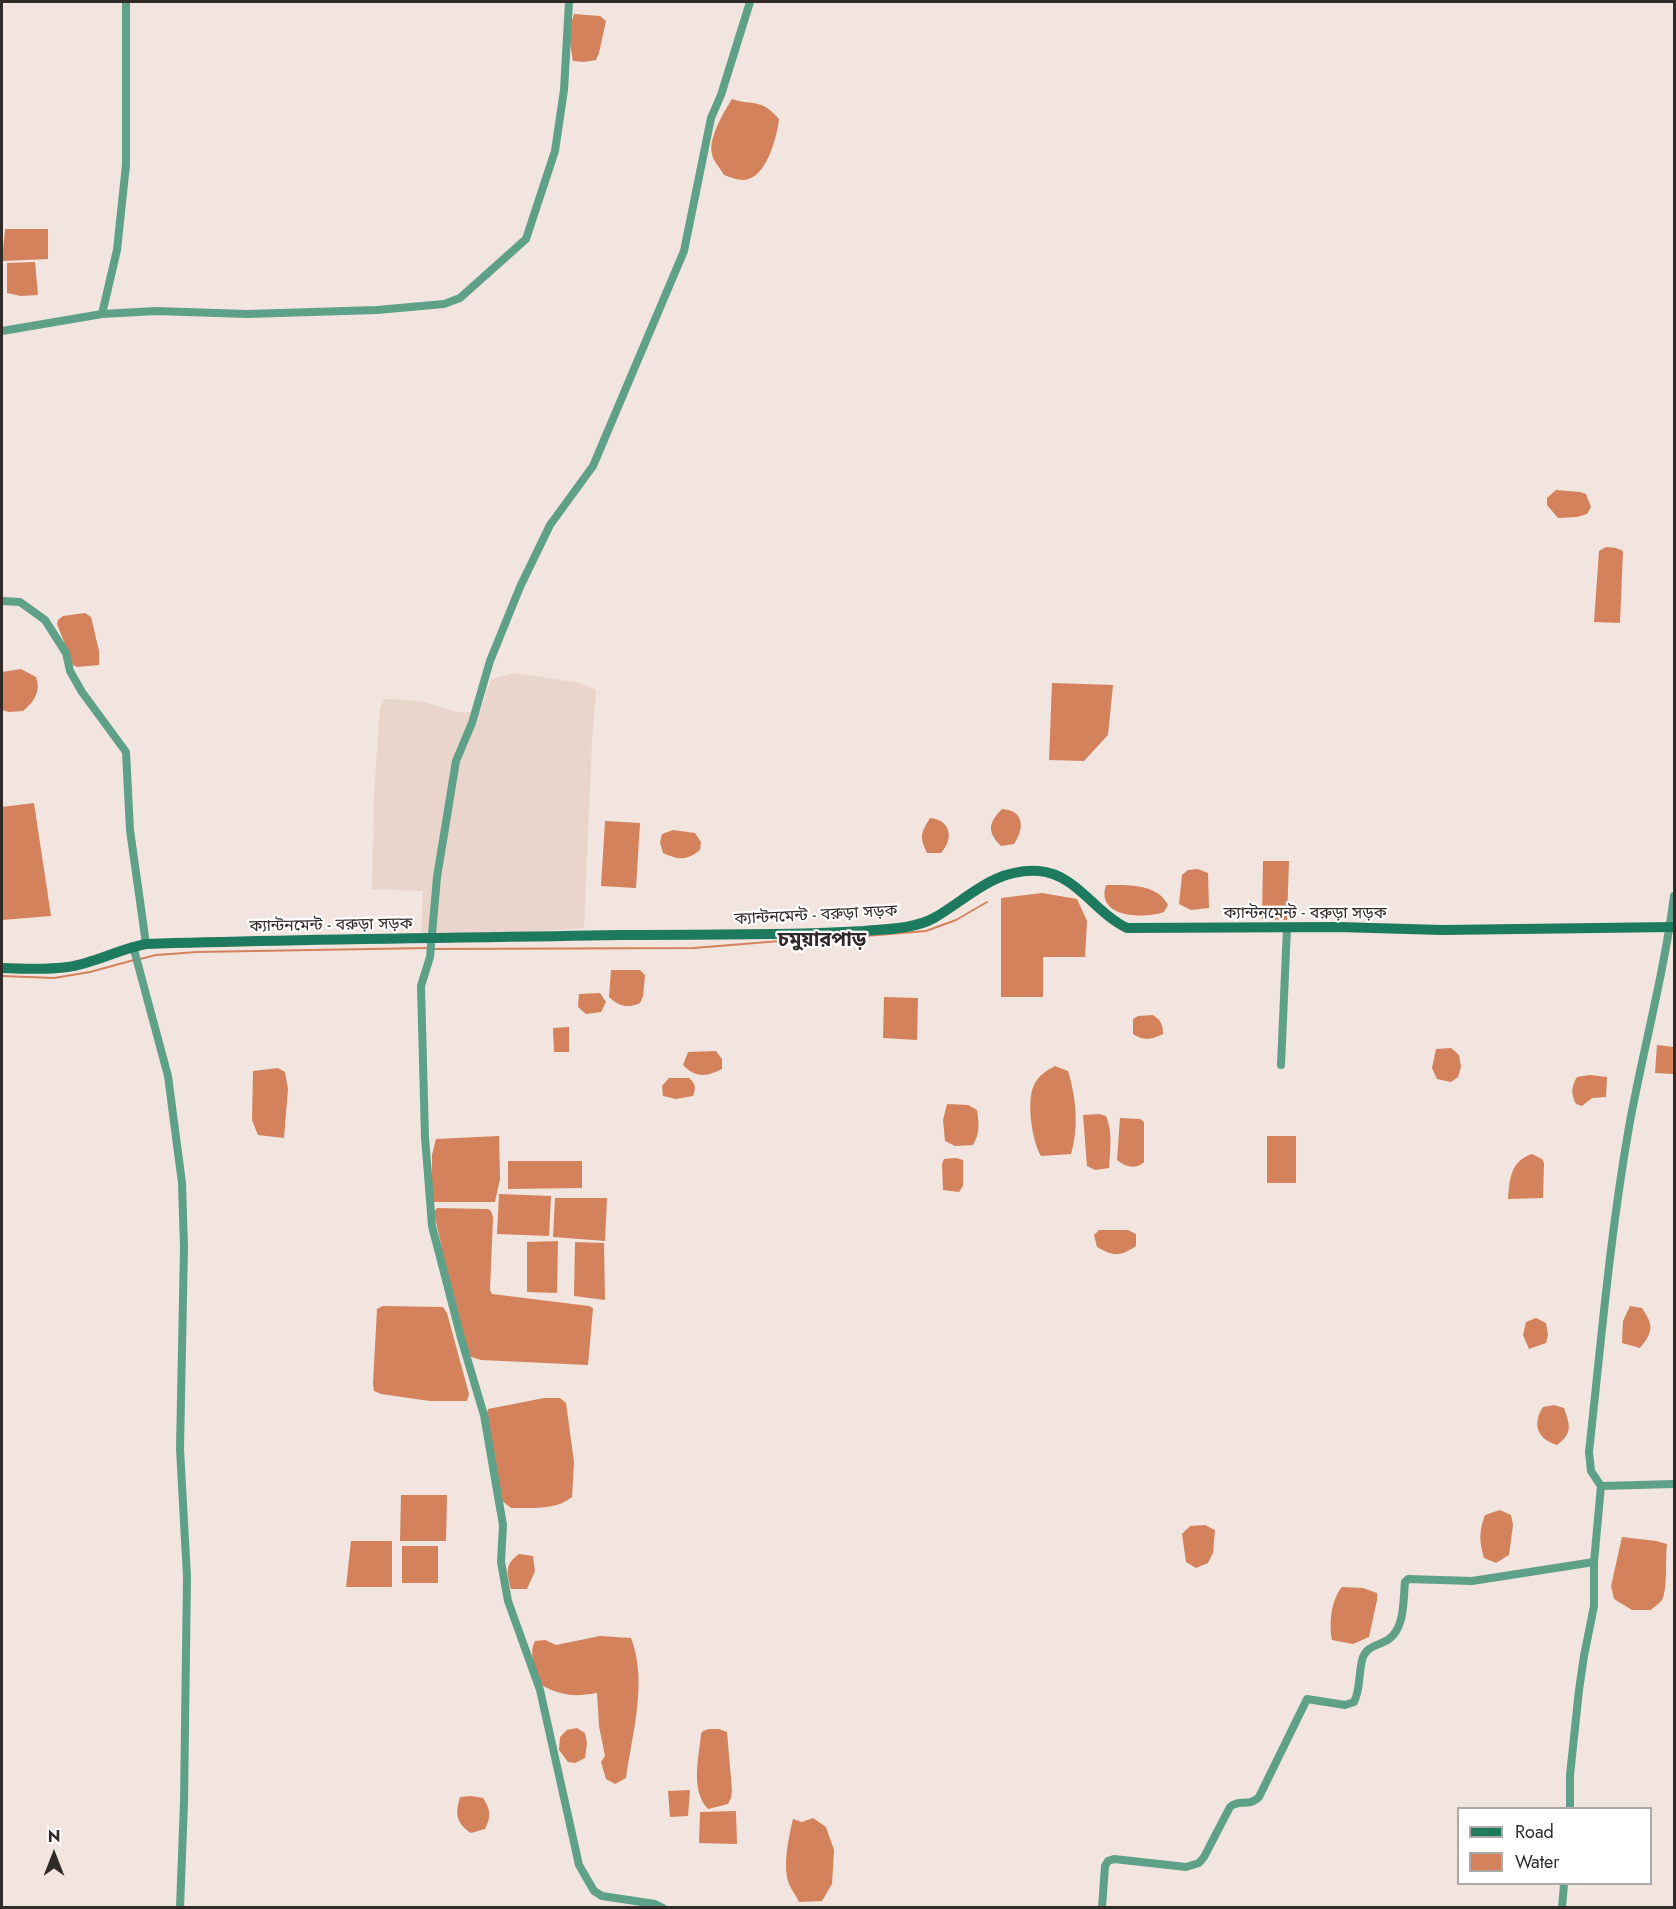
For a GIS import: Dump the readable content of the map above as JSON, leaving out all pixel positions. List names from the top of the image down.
{
  "streets": {
    "main road": ["ক্যান্টনমেন্ট - বরুড়া সড়ক"]
  },
  "districts": ["চমুয়ারপাড়"],
  "legend": ["Road", "Water"],
  "north": "top"
}
